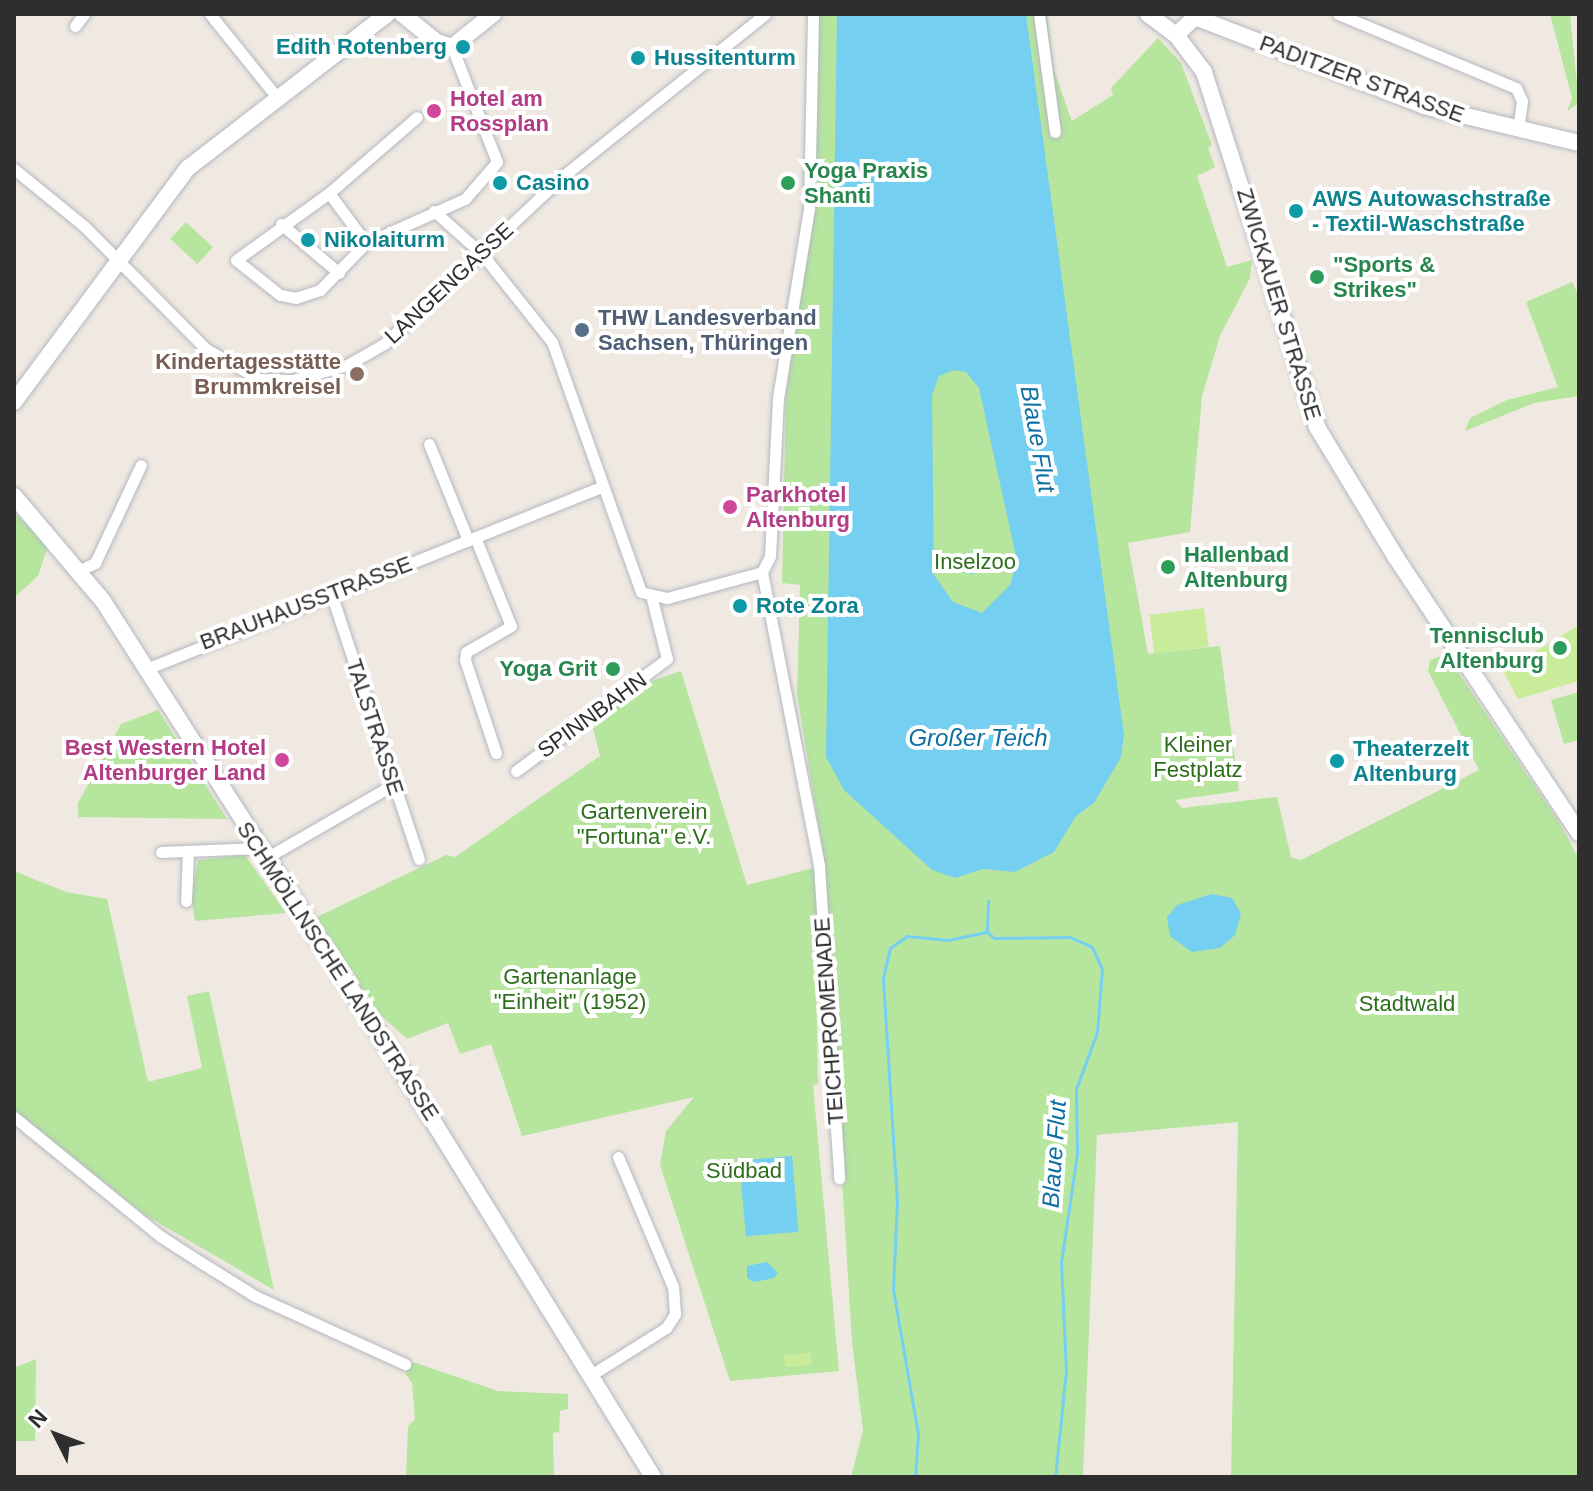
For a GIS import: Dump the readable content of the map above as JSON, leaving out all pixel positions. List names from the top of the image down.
{
  "streets": {
    "street": [
      "PADITZER STRASSE",
      "LANGENGASSE",
      "ZWICKAUER STRASSE",
      "BRAUHAUSSTRASSE",
      "SPINNBAHN",
      "TALSTRASSE",
      "SCHMÖLLNSCHE LANDSTRASSE",
      "TEICHPROMENADE"
    ]
  },
  "crossings": [
    ["PADITZER STRASSE", "ZWICKAUER STRASSE"],
    ["BRAUHAUSSTRASSE", "TALSTRASSE"],
    ["BRAUHAUSSTRASSE", "SCHMÖLLNSCHE LANDSTRASSE"]
  ],
  "water": ["Blaue Flut", "Großer Teich"],
  "parks": [
    "Inselzoo",
    "Kleiner Festplatz",
    "Gartenverein \"Fortuna\" e.V.",
    "Gartenanlage \"Einheit\" (1952)",
    "Stadtwald",
    "Südbad"
  ],
  "places": [
    "Edith Rotenberg",
    "Hussitenturm",
    "Hotel am Rossplan",
    "Casino",
    "Yoga Praxis Shanti",
    "AWS Autowaschstraße - Textil-Waschstraße",
    "Nikolaiturm",
    "\"Sports & Strikes\"",
    "THW Landesverband Sachsen, Thüringen",
    "Kindertagesstätte Brummkreisel",
    "Parkhotel Altenburg",
    "Hallenbad Altenburg",
    "Rote Zora",
    "Tennisclub Altenburg",
    "Yoga Grit",
    "Best Western Hotel Altenburger Land",
    "Theaterzelt Altenburg"
  ],
  "north": "top left"
}
